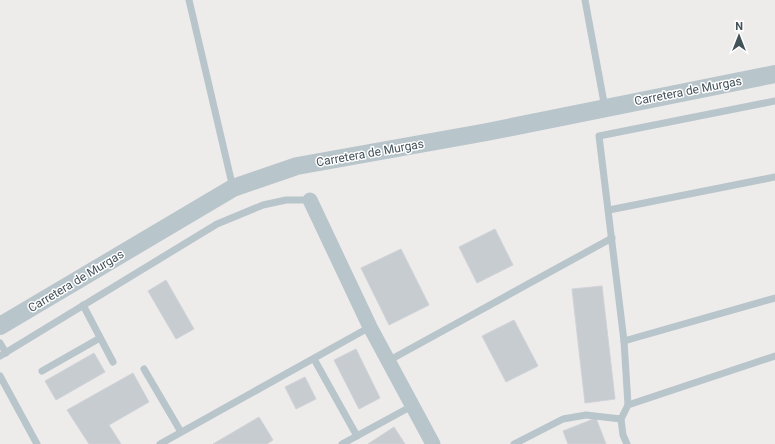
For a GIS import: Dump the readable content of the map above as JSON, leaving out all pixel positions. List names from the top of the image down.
{
  "streets": {
    "street": ["Carretera de Murgas"]
  },
  "north": "top"
}
